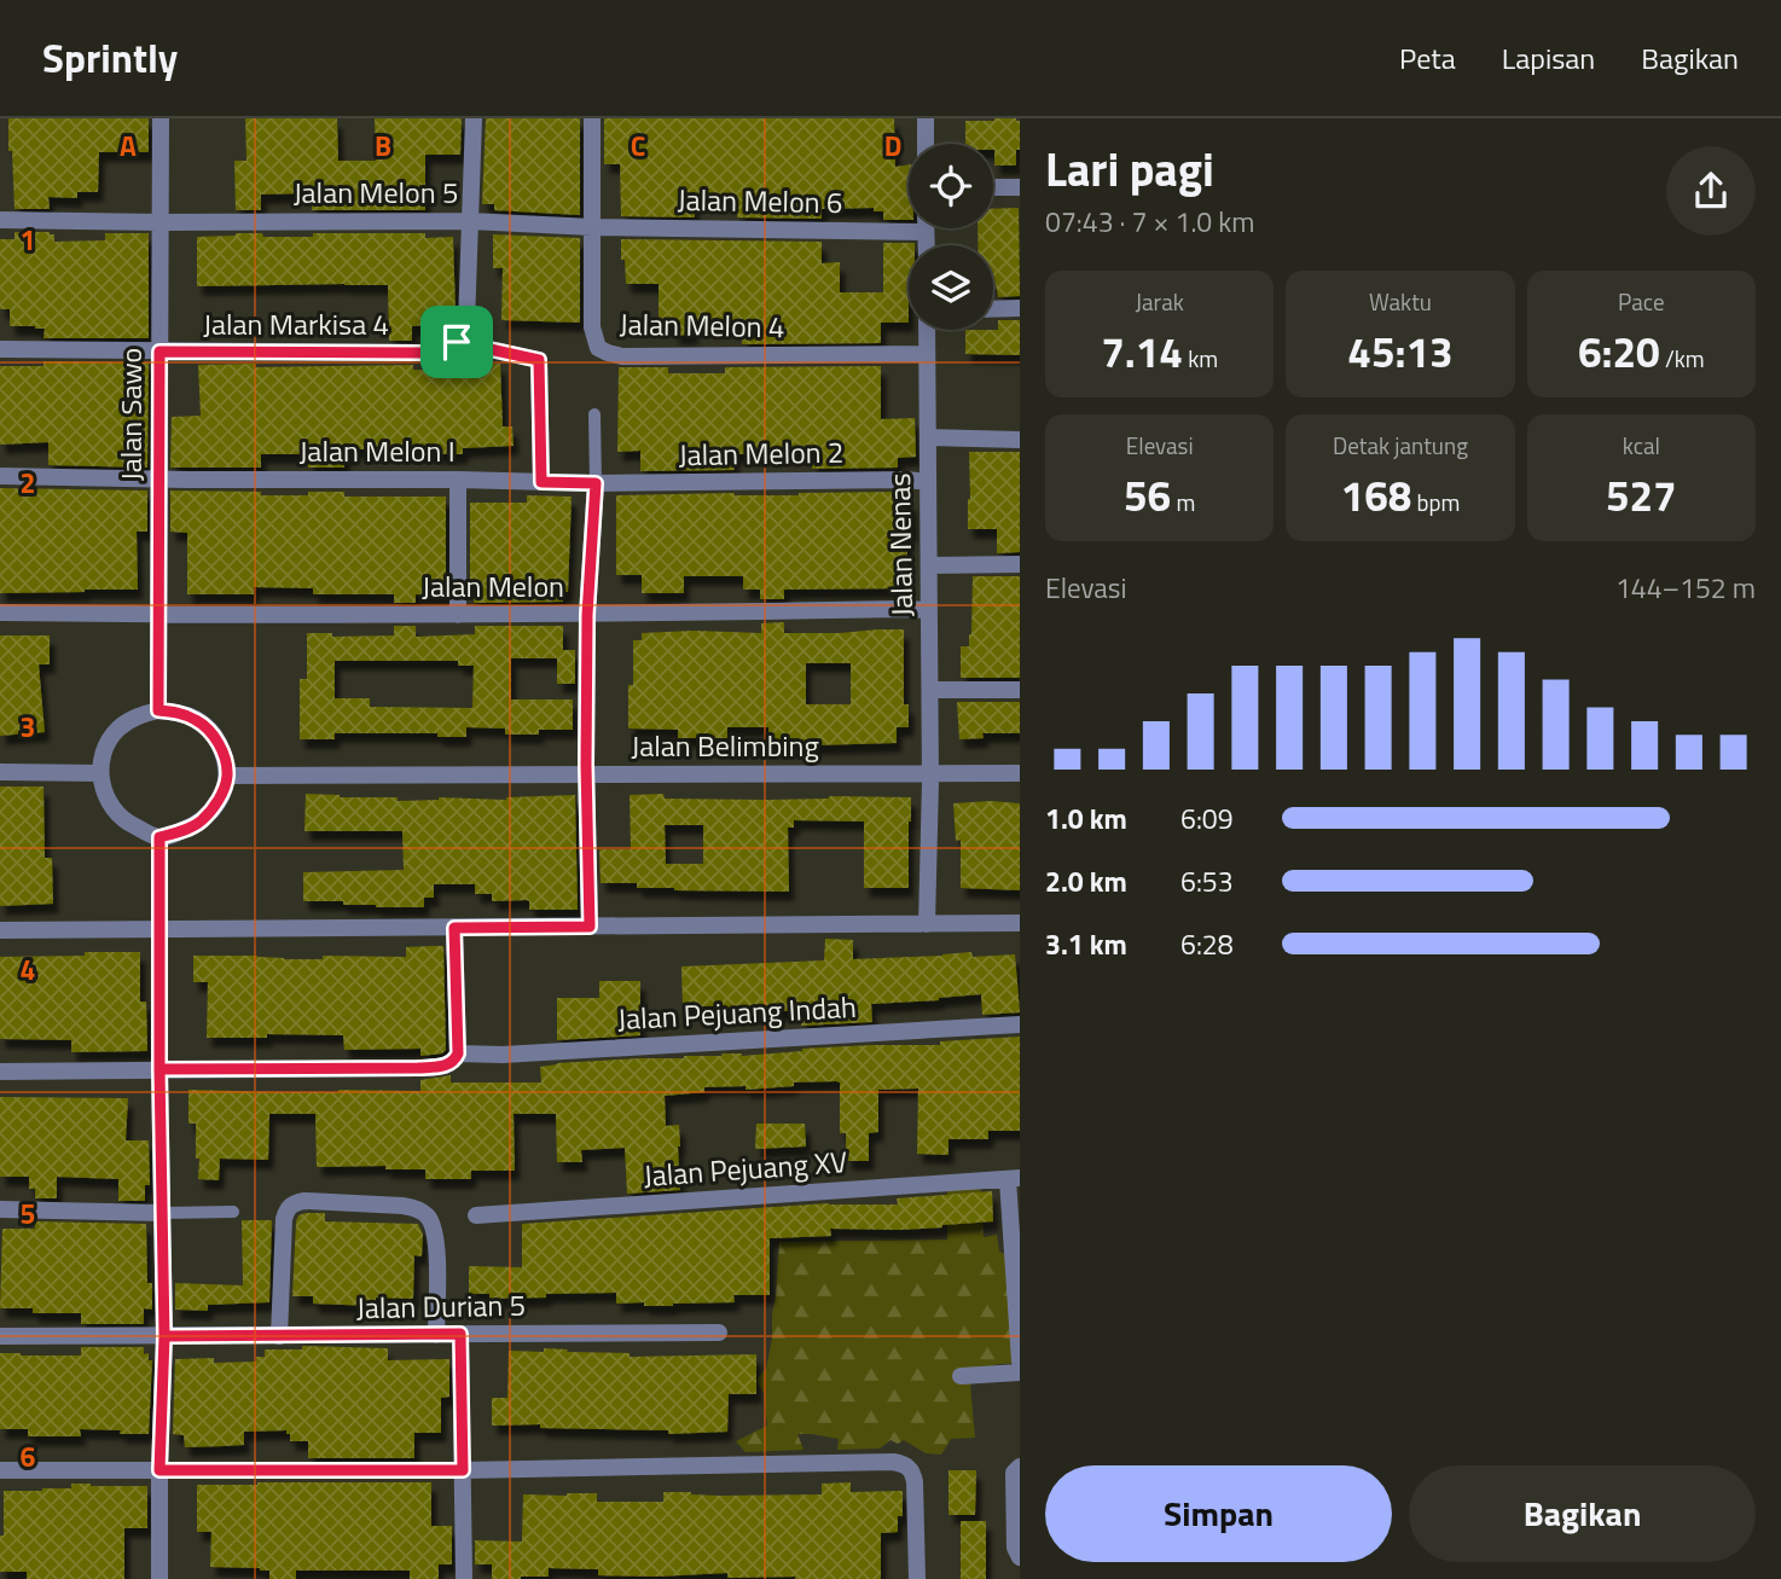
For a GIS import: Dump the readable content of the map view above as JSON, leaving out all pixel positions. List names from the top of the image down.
{
  "streets": {
    "street": [
      "Jalan Melon 5",
      "Jalan Melon 6",
      "Jalan Markisa 4",
      "Jalan Melon 4",
      "Jalan Sawo",
      "Jalan Melon I",
      "Jalan Melon 2",
      "Jalan Nenas",
      "Jalan Melon",
      "Jalan Belimbing",
      "Jalan Pejuang Indah",
      "Jalan Pejuang XV",
      "Jalan Durian 5"
    ]
  },
  "crossings": [
    ["Jalan Melon 5", "Jalan Melon 6"],
    ["Jalan Melon 5", "Jalan Melon 4"],
    ["Jalan Melon 5", "Jalan Sawo"],
    ["Jalan Melon 6", "Jalan Melon 4"],
    ["Jalan Markisa 4", "Jalan Sawo"],
    ["Jalan Melon 4", "Jalan Nenas"],
    ["Jalan Sawo", "Jalan Melon I"],
    ["Jalan Sawo", "Jalan Melon"],
    ["Jalan Sawo", "Jalan Belimbing"],
    ["Jalan Melon I", "Jalan Melon 2"],
    ["Jalan Melon 2", "Jalan Nenas"],
    ["Jalan Nenas", "Jalan Melon"],
    ["Jalan Nenas", "Jalan Belimbing"]
  ],
  "page": {
    "header": "Sprintly",
    "nav": ["Peta", "Lapisan", "Bagikan"],
    "heading": ["Lari pagi", "07:43 · 7 × 1.0 km"],
    "stats": [
      ["Jarak", "7.14 km"],
      ["Waktu", "45:13"],
      ["Pace", "6:20 /km"],
      ["Elevasi", "56 m"],
      ["Detak jantung", "168 bpm"],
      ["kcal", "527"]
    ],
    "chart": ["Elevasi", "144–152 m"],
    "list": [
      {
        "name": "1.0 km",
        "note": "6:09"
      },
      {
        "name": "2.0 km",
        "note": "6:53"
      },
      {
        "name": "3.1 km",
        "note": "6:28"
      }
    ],
    "buttons": ["Simpan", "Bagikan"]
  },
  "grid": {
    "columns": [
      "A",
      "B",
      "C",
      "D"
    ],
    "rows": [
      "1",
      "2",
      "3",
      "4",
      "5",
      "6"
    ]
  }
}
